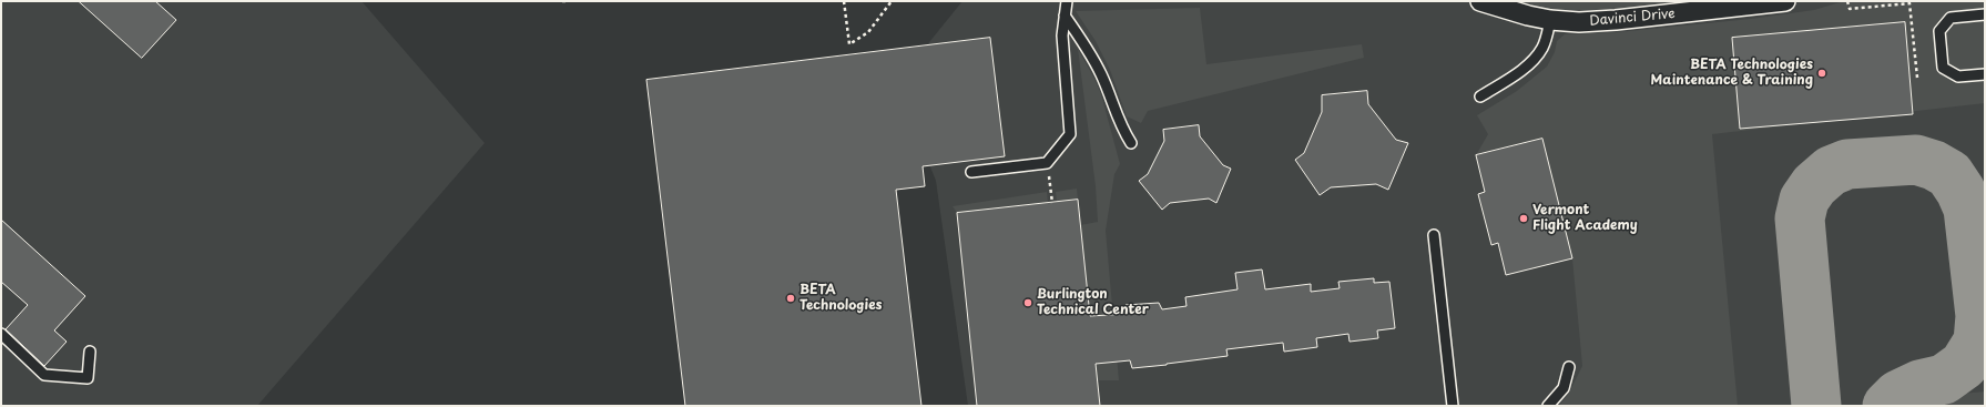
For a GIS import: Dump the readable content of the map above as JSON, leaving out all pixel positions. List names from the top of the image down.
{
  "streets": {
    "street": ["Davinci Drive"]
  },
  "places": [
    "BETA Technologies Maintenance & Training",
    "Vermont Flight Academy",
    "BETA Technologies",
    "Burlington Technical Center"
  ]
}
